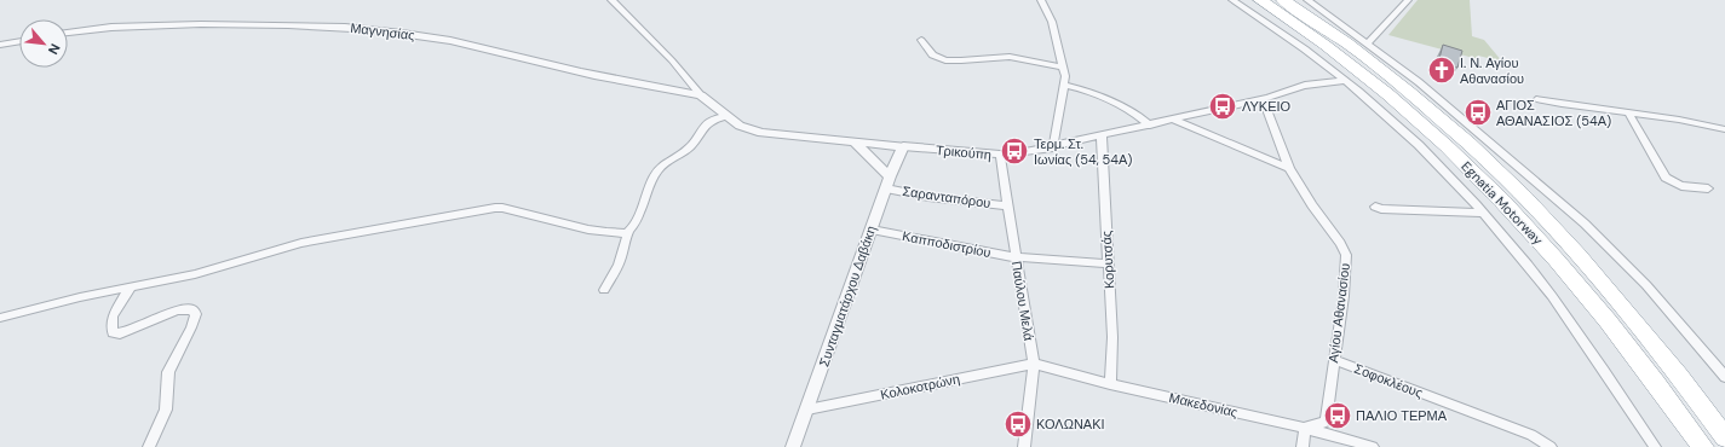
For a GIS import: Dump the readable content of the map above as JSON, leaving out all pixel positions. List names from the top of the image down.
{
  "streets": {
    "highway": ["Egnatia Motorway"],
    "street": [
      "Μαγνησίας",
      "Τρικούπη",
      "Σαρανταπόρου",
      "Καπποδιστρίου",
      "Κορυτσάς",
      "Συνταγματάρχου Δαβάκη",
      "Παύλου Μελά",
      "Αγίου Αθανασίου",
      "Σοφοκλέους",
      "Κολοκοτρώνη",
      "Μακεδονίας"
    ]
  },
  "crossings": [
    ["Μαγνησίας", "Τρικούπη"],
    ["Τρικούπη", "Κορυτσάς"],
    ["Τρικούπη", "Συνταγματάρχου Δαβάκη"],
    ["Τρικούπη", "Παύλου Μελά"],
    ["Τρικούπη", "Αγίου Αθανασίου"],
    ["Σαρανταπόρου", "Συνταγματάρχου Δαβάκη"],
    ["Σαρανταπόρου", "Παύλου Μελά"],
    ["Καπποδιστρίου", "Κορυτσάς"],
    ["Καπποδιστρίου", "Συνταγματάρχου Δαβάκη"],
    ["Καπποδιστρίου", "Παύλου Μελά"],
    ["Κορυτσάς", "Μακεδονίας"],
    ["Συνταγματάρχου Δαβάκη", "Κολοκοτρώνη"],
    ["Παύλου Μελά", "Κολοκοτρώνη"],
    ["Παύλου Μελά", "Μακεδονίας"],
    ["Αγίου Αθανασίου", "Σοφοκλέους"],
    ["Κολοκοτρώνη", "Μακεδονίας"]
  ],
  "places": {
    "church": ["Ι. Ν. Αγίου Αθανασίου"],
    "bus stop": [
      "ΛΥΚΕΙΟ",
      "ΑΓΙΟΣ ΑΘΑΝΑΣΙΟΣ (54Α)",
      "Τερμ. Στ. Ιωνίας (54, 54Α)",
      "ΠΑΛΙΟ ΤΕΡΜΑ",
      "ΚΟΛΩΝΑΚΙ"
    ]
  },
  "north": "bottom right"
}
